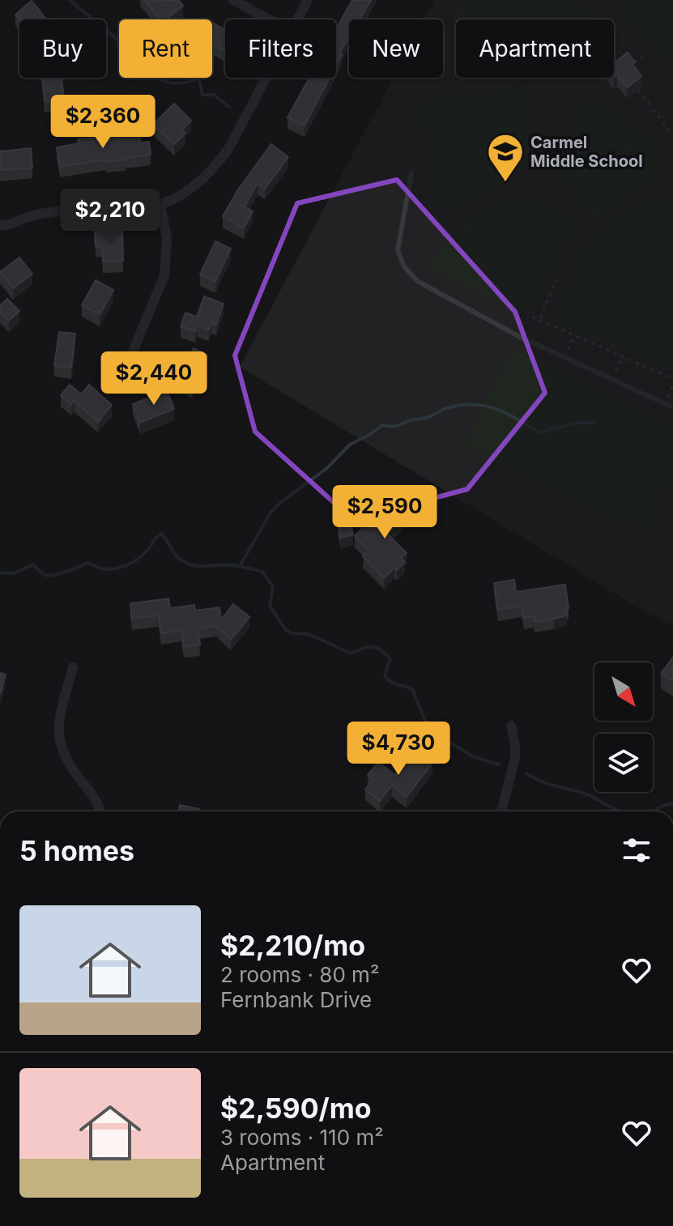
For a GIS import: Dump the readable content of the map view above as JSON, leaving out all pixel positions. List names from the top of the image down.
{
  "places": {
    "school or university": ["Carmel Middle School"]
  },
  "north": "bottom right",
  "page": {
    "chip": [
      "Buy",
      "Rent",
      "Filters",
      "New",
      "Apartment"
    ],
    "price": [
      "$2,360",
      "$2,210",
      "$2,440",
      "$2,590",
      "$4,730"
    ],
    "heading": "5 homes",
    "list": [
      {
        "name": "$2,210/mo",
        "note": "2 rooms · 80 m² · Fernbank Drive"
      },
      {
        "name": "$2,590/mo",
        "note": "3 rooms · 110 m² · Apartment"
      }
    ]
  }
}
